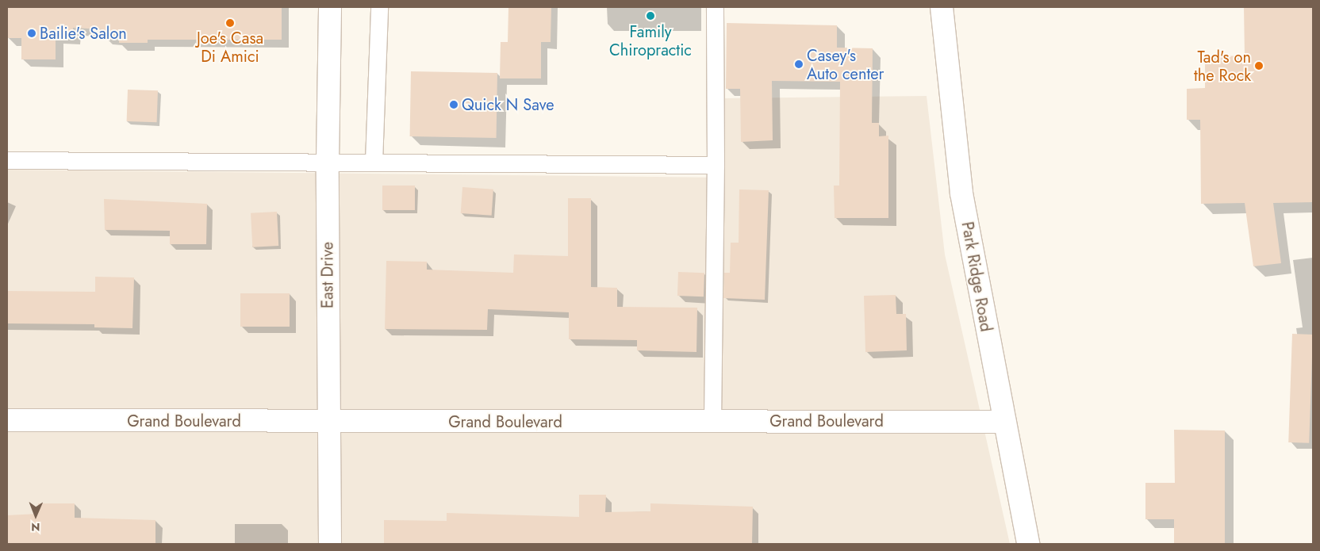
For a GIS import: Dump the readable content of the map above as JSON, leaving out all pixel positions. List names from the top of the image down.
{
  "streets": {
    "street": ["East Drive", "Park Ridge Road", "Grand Boulevard"]
  },
  "crossings": [
    ["East Drive", "Grand Boulevard"],
    ["Park Ridge Road", "Grand Boulevard"]
  ],
  "places": [
    "Family Chiropractic",
    "Joe's Casa Di Amici",
    "Bailie's Salon",
    "Casey's Auto center",
    "Tad's on the Rock",
    "Quick N Save"
  ],
  "north": "bottom"
}
